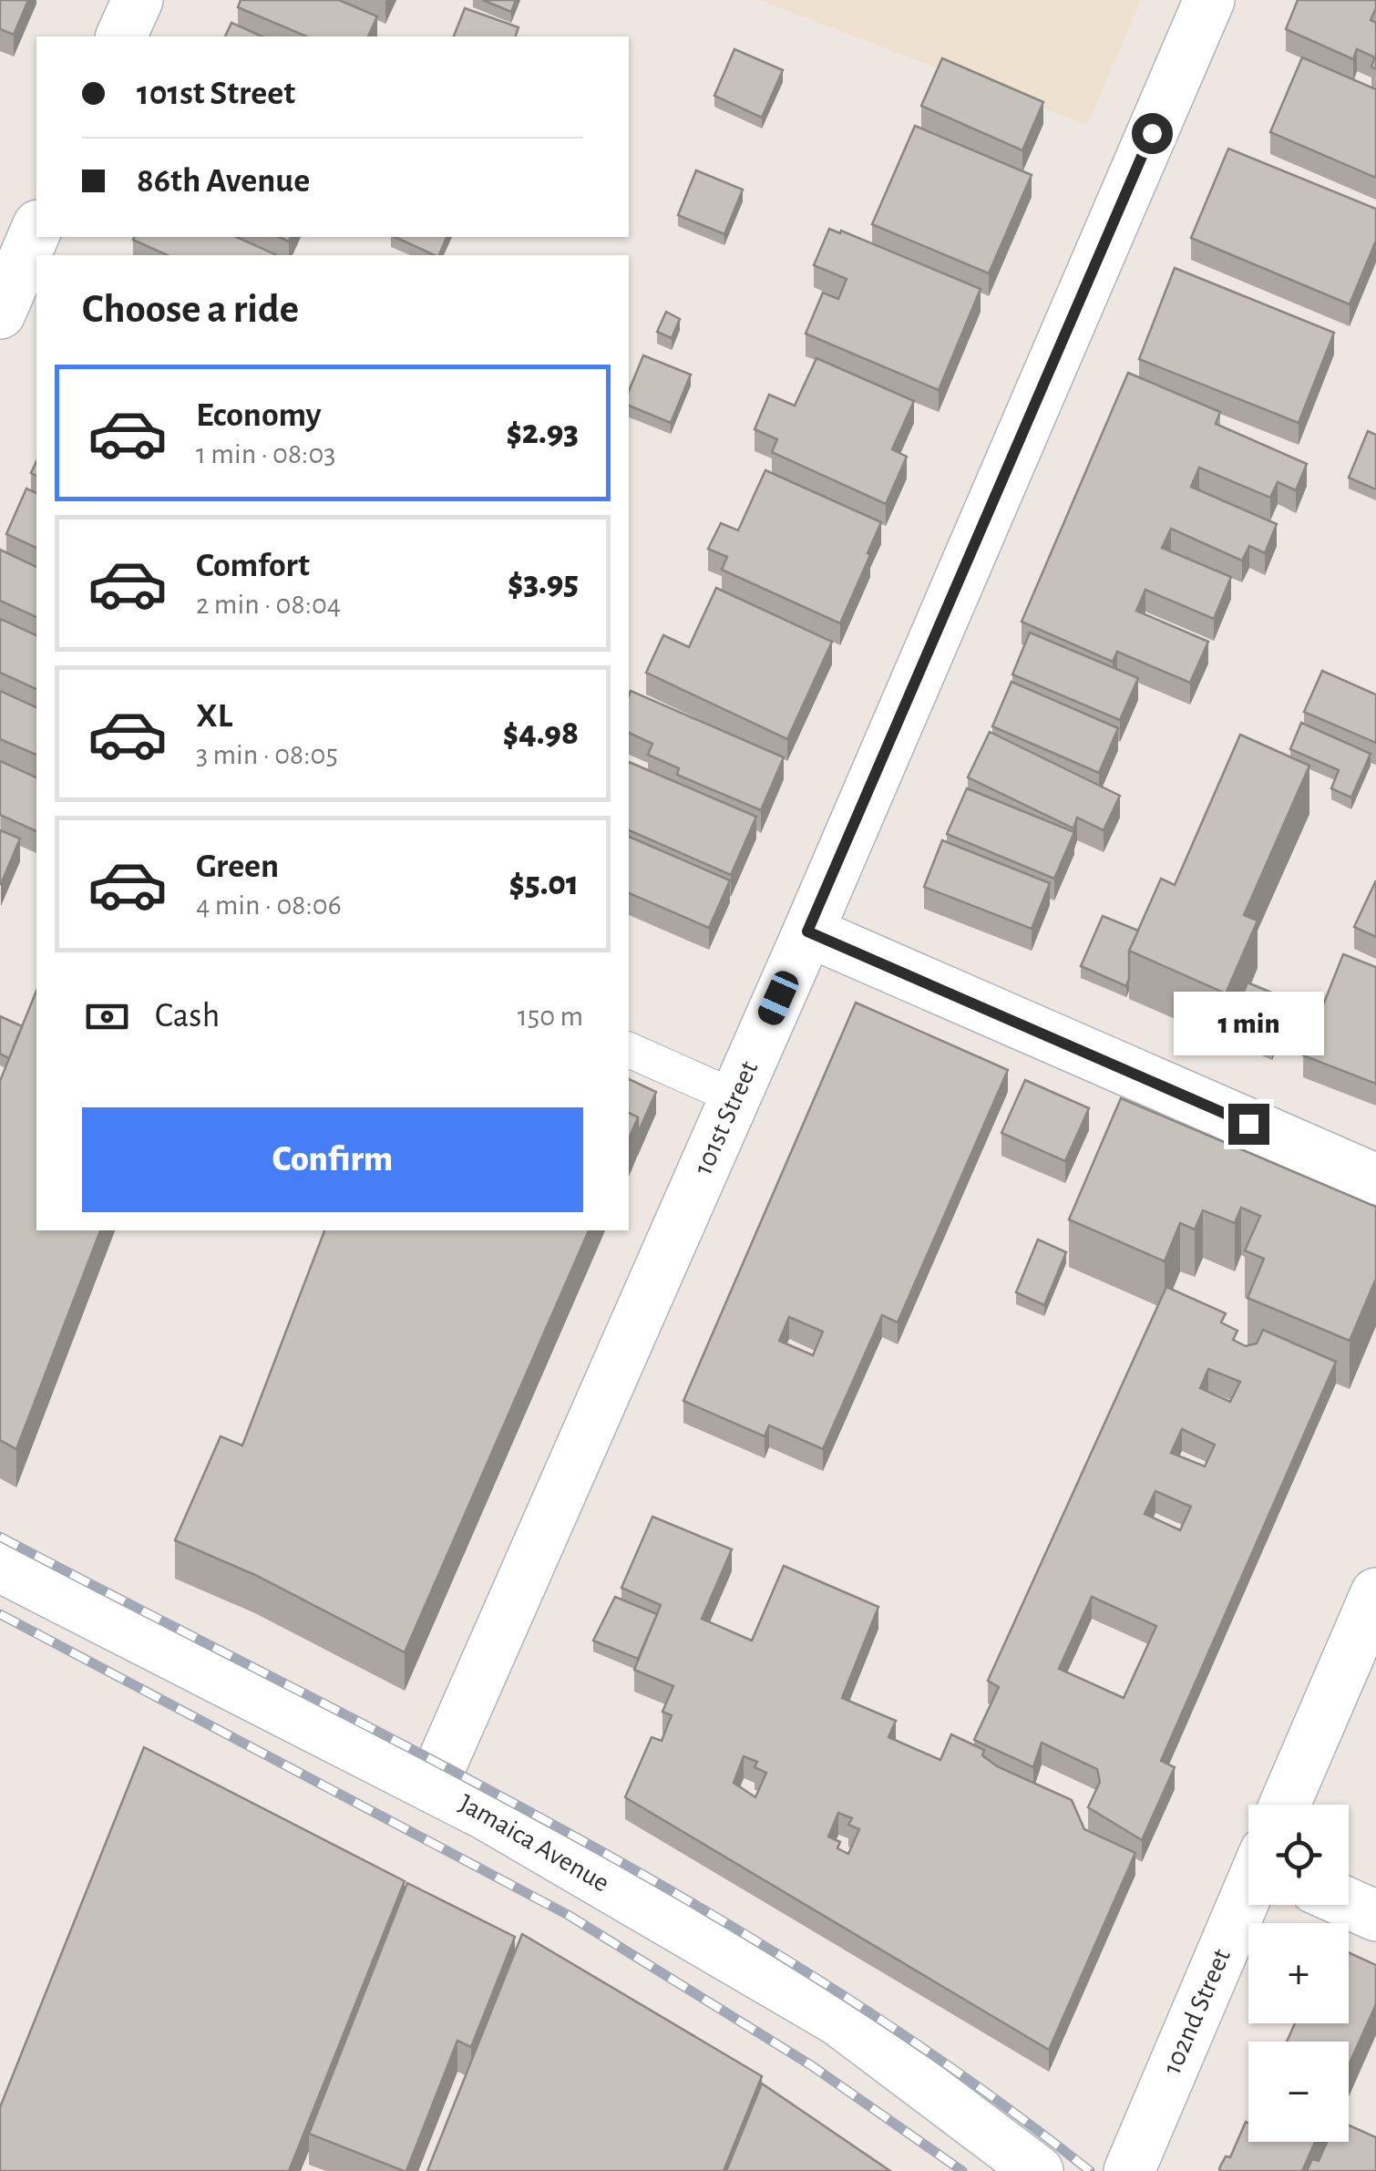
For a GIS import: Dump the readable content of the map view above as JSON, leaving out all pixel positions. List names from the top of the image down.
{
  "streets": {
    "street": ["101st Street", "Jamaica Avenue", "102nd Street"]
  },
  "crossings": [
    ["101st Street", "Jamaica Avenue"]
  ],
  "page": {
    "banner": ["101st Street", "86th Avenue"],
    "heading": "Choose a ride",
    "list": [
      {
        "name": "Economy",
        "note": "1 min · 08:03",
        "value": "$2.93"
      },
      {
        "name": "Comfort",
        "note": "2 min · 08:04",
        "value": "$3.95"
      },
      {
        "name": "XL",
        "note": "3 min · 08:05",
        "value": "$4.98"
      },
      {
        "name": "Green",
        "note": "4 min · 08:06",
        "value": "$5.01"
      }
    ],
    "pay": ["Cash", "150 m"],
    "bubble": "1 min",
    "buttons": "Confirm",
    "map_buttons": ["+", "−"]
  }
}
